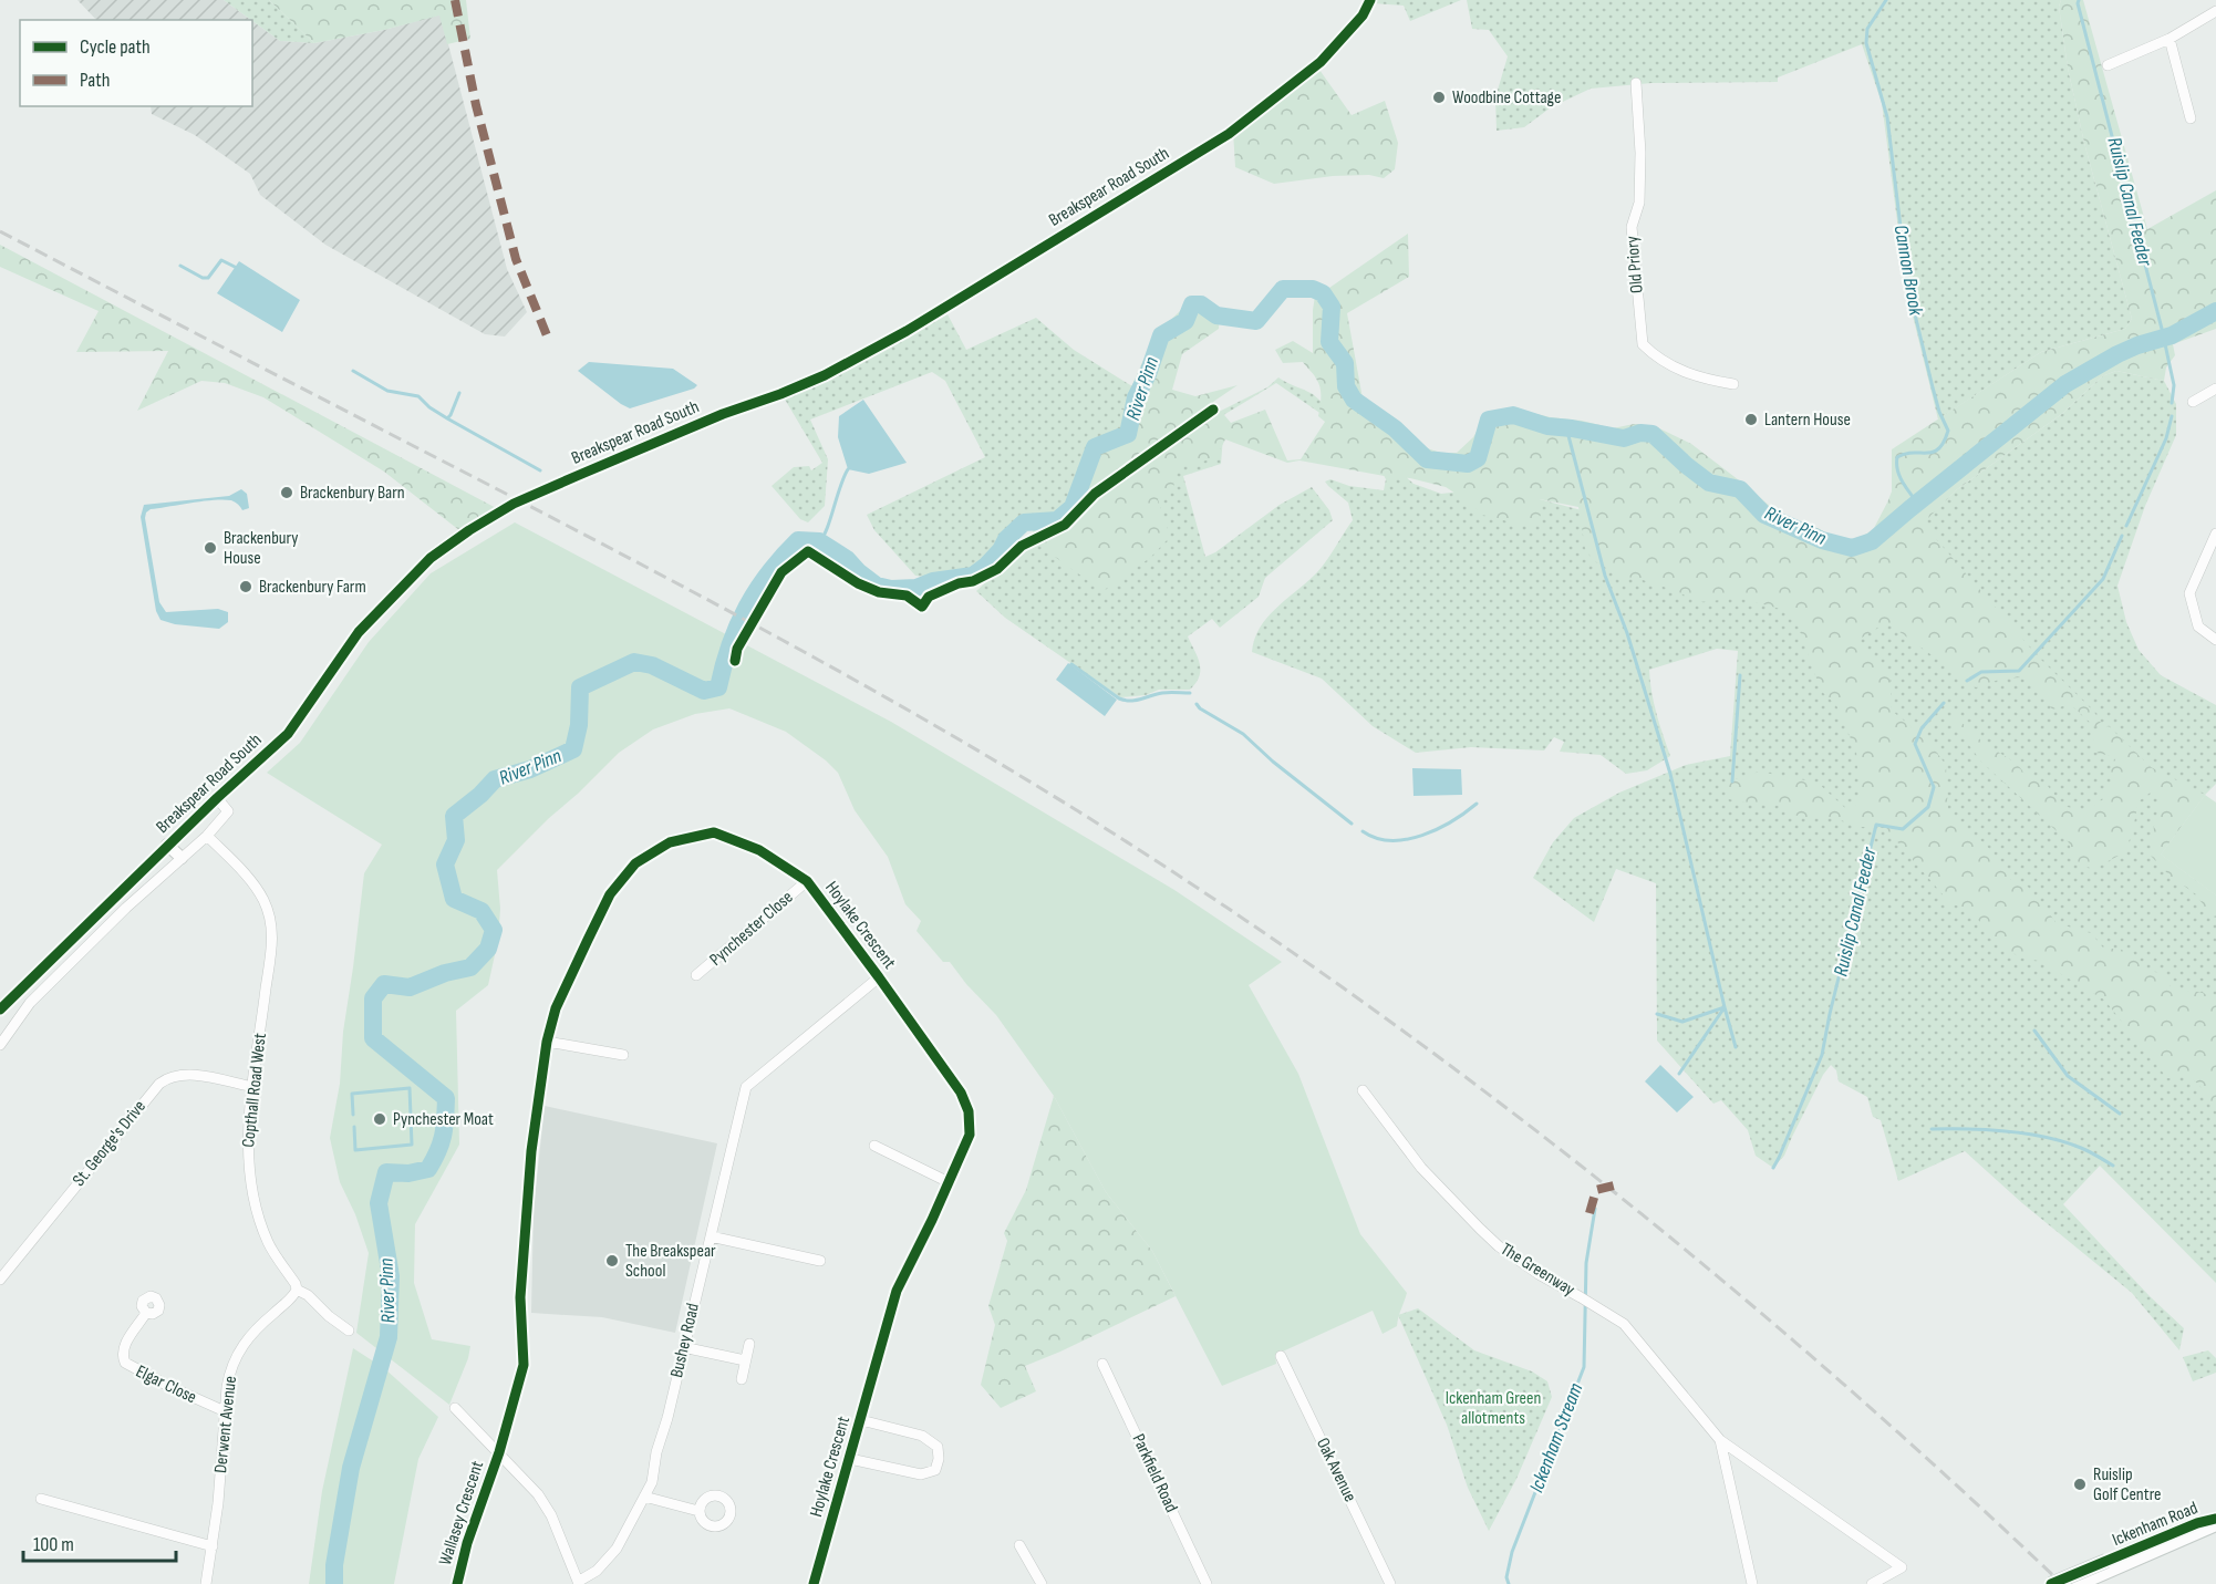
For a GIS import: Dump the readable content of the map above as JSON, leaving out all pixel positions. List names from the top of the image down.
{
  "streets": {
    "main road": ["Ickenham Road"],
    "street": [
      "Breakspear Road South",
      "Old Priory",
      "Hoylake Crescent",
      "Pynchester Close",
      "Copthall Road West",
      "St. George's Drive",
      "The Greenway",
      "Bushey Road",
      "Elgar Close",
      "Derwent Avenue",
      "Oak Avenue",
      "Parkfield Road",
      "Wallasey Crescent"
    ]
  },
  "crossings": [
    ["Hoylake Crescent", "Pynchester Close"],
    ["Hoylake Crescent", "Bushey Road"],
    ["Hoylake Crescent", "Wallasey Crescent"],
    ["Copthall Road West", "St. George's Drive"],
    ["Copthall Road West", "Derwent Avenue"],
    ["Elgar Close", "Derwent Avenue"]
  ],
  "water": [
    "Ruislip Canal Feeder",
    "Cannon Brook",
    "River Pinn",
    "Ickenham Stream"
  ],
  "parks": ["Ickenham Green allotments"],
  "places": [
    "Woodbine Cottage",
    "Lantern House",
    "Brackenbury Barn",
    "Brackenbury House",
    "Brackenbury Farm",
    "Pynchester Moat",
    "The Breakspear School",
    "Ruislip Golf Centre"
  ],
  "legend": ["Cycle path", "Path"],
  "scale_bar": "100 m"
}
